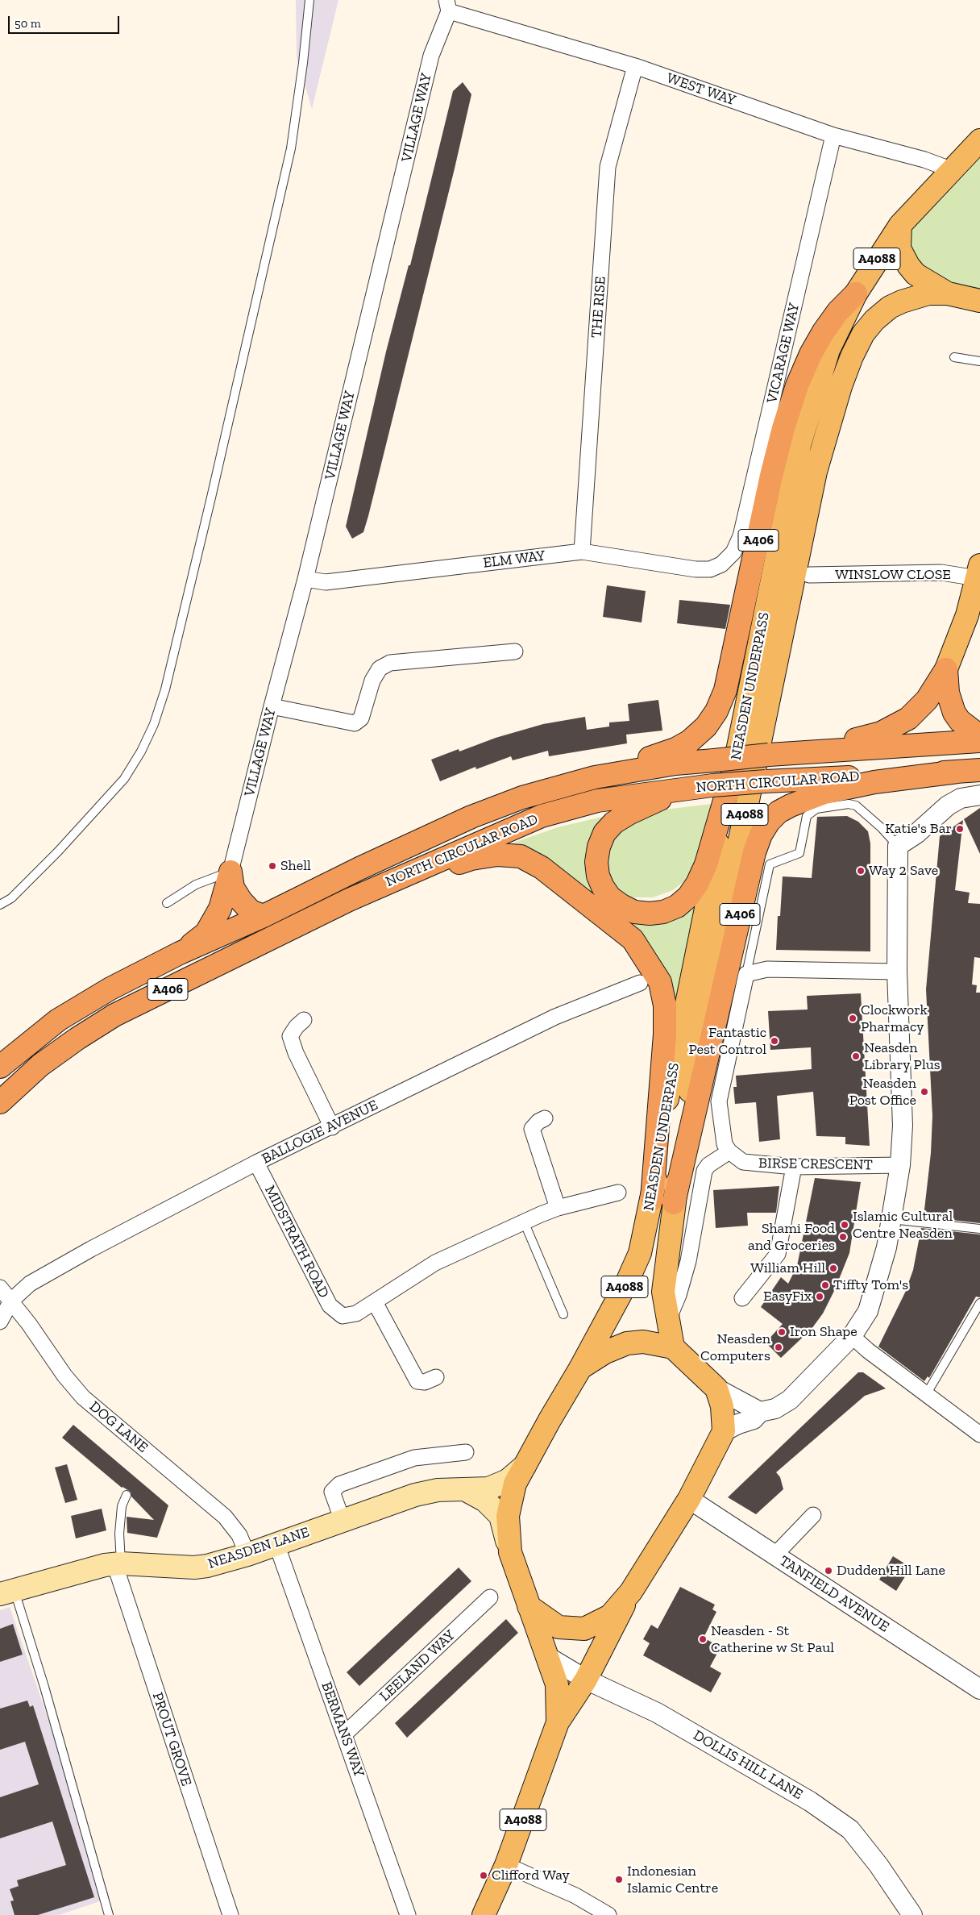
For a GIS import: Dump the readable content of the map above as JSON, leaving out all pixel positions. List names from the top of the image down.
{
  "streets": {
    "highway": ["A406", "NORTH CIRCULAR ROAD"],
    "main road": ["A4088", "NEASDEN UNDERPASS", "NEASDEN LANE"],
    "street": [
      "WEST WAY",
      "VILLAGE WAY",
      "THE RISE",
      "VICARAGE WAY",
      "ELM WAY",
      "WINSLOW CLOSE",
      "BALLOGIE AVENUE",
      "BIRSE CRESCENT",
      "MIDSTRATH ROAD",
      "DOG LANE",
      "TANFIELD AVENUE",
      "LEELAND WAY",
      "BERMANS WAY",
      "PROUT GROVE",
      "DOLLIS HILL LANE"
    ]
  },
  "crossings": [
    ["WEST WAY", "VILLAGE WAY"],
    ["WEST WAY", "THE RISE"],
    ["WEST WAY", "VICARAGE WAY"],
    ["WEST WAY", "NEASDEN UNDERPASS"],
    ["VILLAGE WAY", "ELM WAY"],
    ["A4088", "NEASDEN UNDERPASS"],
    ["A4088", "NEASDEN LANE"],
    ["A4088", "TANFIELD AVENUE"],
    ["A4088", "DOLLIS HILL LANE"],
    ["THE RISE", "ELM WAY"],
    ["VICARAGE WAY", "ELM WAY"],
    ["A406", "NEASDEN UNDERPASS"],
    ["A406", "NORTH CIRCULAR ROAD"],
    ["BALLOGIE AVENUE", "MIDSTRATH ROAD"],
    ["BALLOGIE AVENUE", "DOG LANE"],
    ["DOG LANE", "NEASDEN LANE"],
    ["NEASDEN LANE", "BERMANS WAY"],
    ["NEASDEN LANE", "PROUT GROVE"],
    ["LEELAND WAY", "BERMANS WAY"]
  ],
  "places": [
    "Katie's Bar",
    "Shell",
    "Way 2 Save",
    "Clockwork Pharmacy",
    "Fantastic Pest Control",
    "Neasden Library Plus",
    "Neasden Post Office",
    "Islamic Cultural Centre Neasden",
    "Shami Food and Groceries",
    "William Hill",
    "Tiffty Tom's",
    "EasyFix",
    "Iron Shape",
    "Neasden Computers",
    "Dudden Hill Lane",
    "Neasden - St Catherine w St Paul",
    "Clifford Way",
    "Indonesian Islamic Centre"
  ],
  "scale_bar": "50 m"
}
